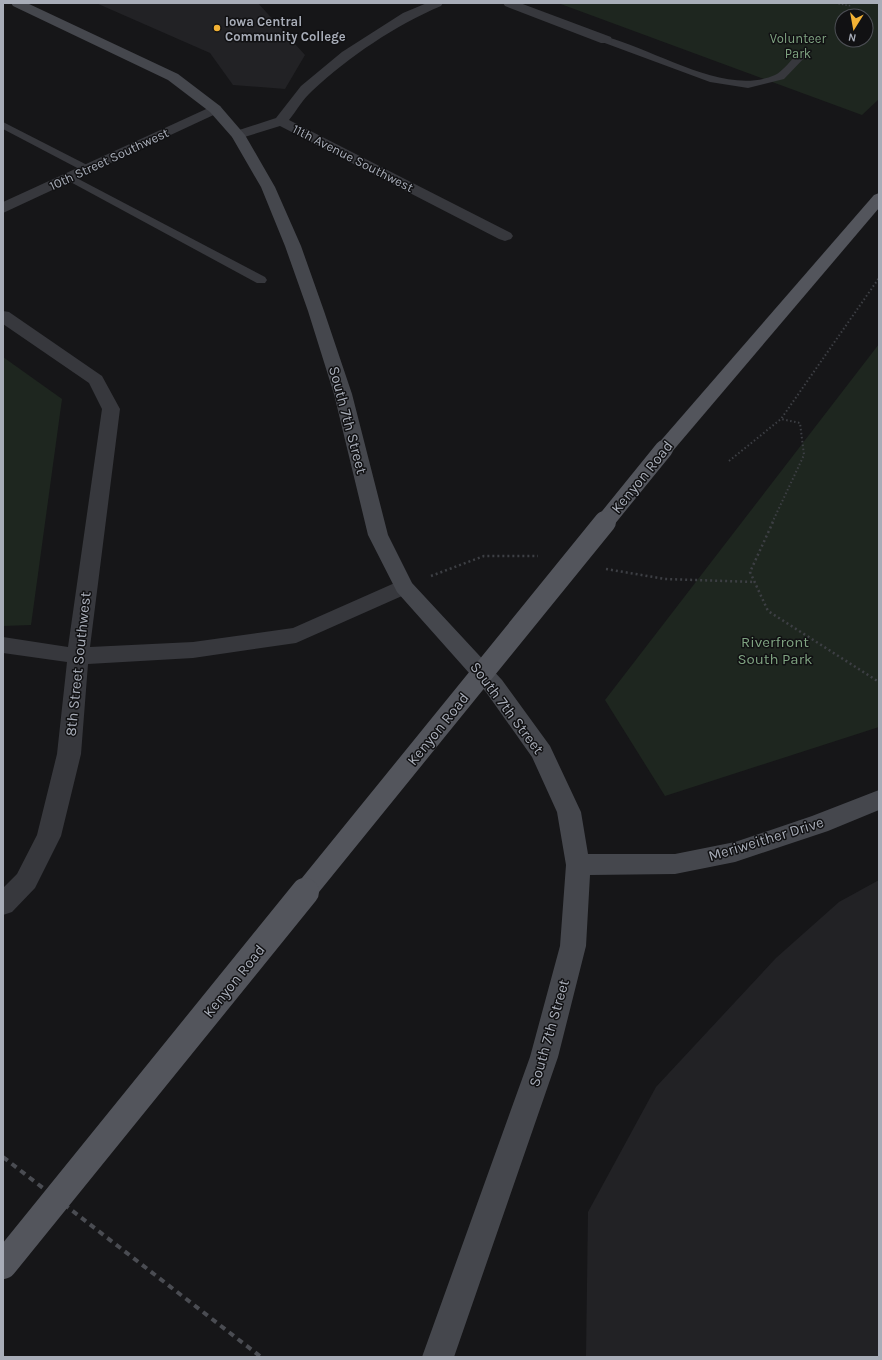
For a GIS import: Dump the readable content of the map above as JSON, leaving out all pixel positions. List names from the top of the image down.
{
  "streets": {
    "main road": ["Kenyon Road"],
    "street": [
      "11th Avenue Southwest",
      "10th Street Southwest",
      "South 7th Street",
      "8th Street Southwest",
      "Meriweither Drive"
    ]
  },
  "crossings": [
    ["11th Avenue Southwest", "South 7th Street"],
    ["South 7th Street", "Meriweither Drive"]
  ],
  "parks": ["Volunteer Park", "Riverfront South Park"],
  "places": ["Iowa Central Community College"],
  "north": "bottom"
}
